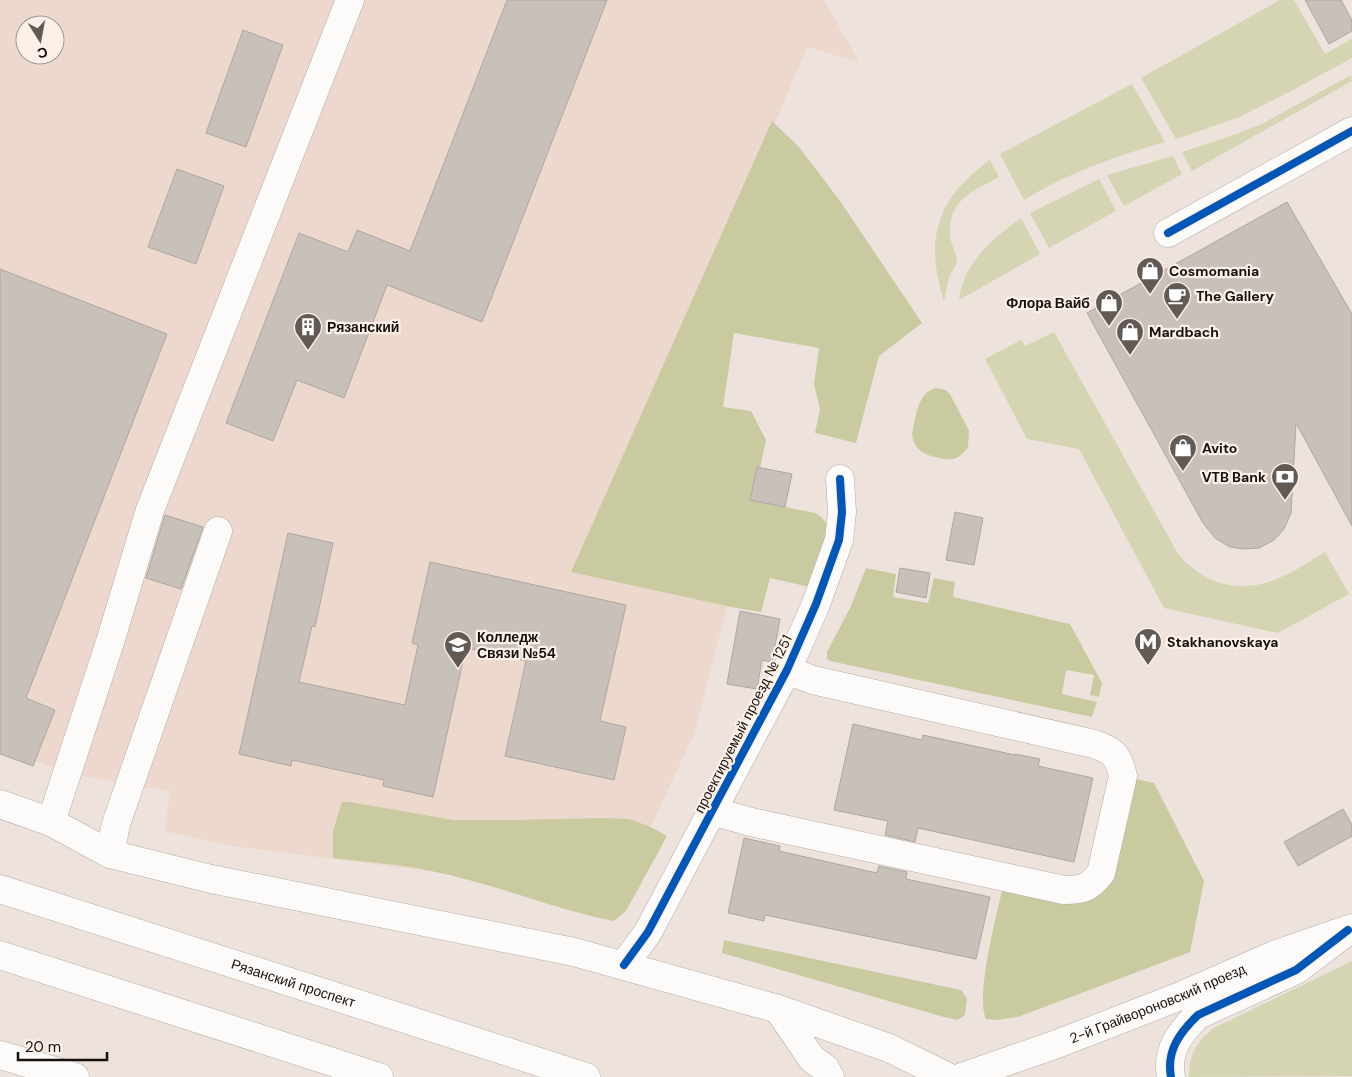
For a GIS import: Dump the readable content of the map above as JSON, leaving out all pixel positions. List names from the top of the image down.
{
  "streets": {
    "main road": ["проектируемый проезд № 1251", "Рязанский проспект", "2-й Грайвороновский проезд"]
  },
  "places": {
    "shop": [
      "Cosmomania",
      "Флора Вайб",
      "Mardbach",
      "Avito"
    ],
    "cafe": ["The Gallery"],
    "building": ["Рязанский"],
    "bank": ["VTB Bank"],
    "metro station": ["Stakhanovskaya"],
    "school or university": ["Колледж Связи №54"]
  },
  "scale_bar": "20 m",
  "north": "bottom"
}
